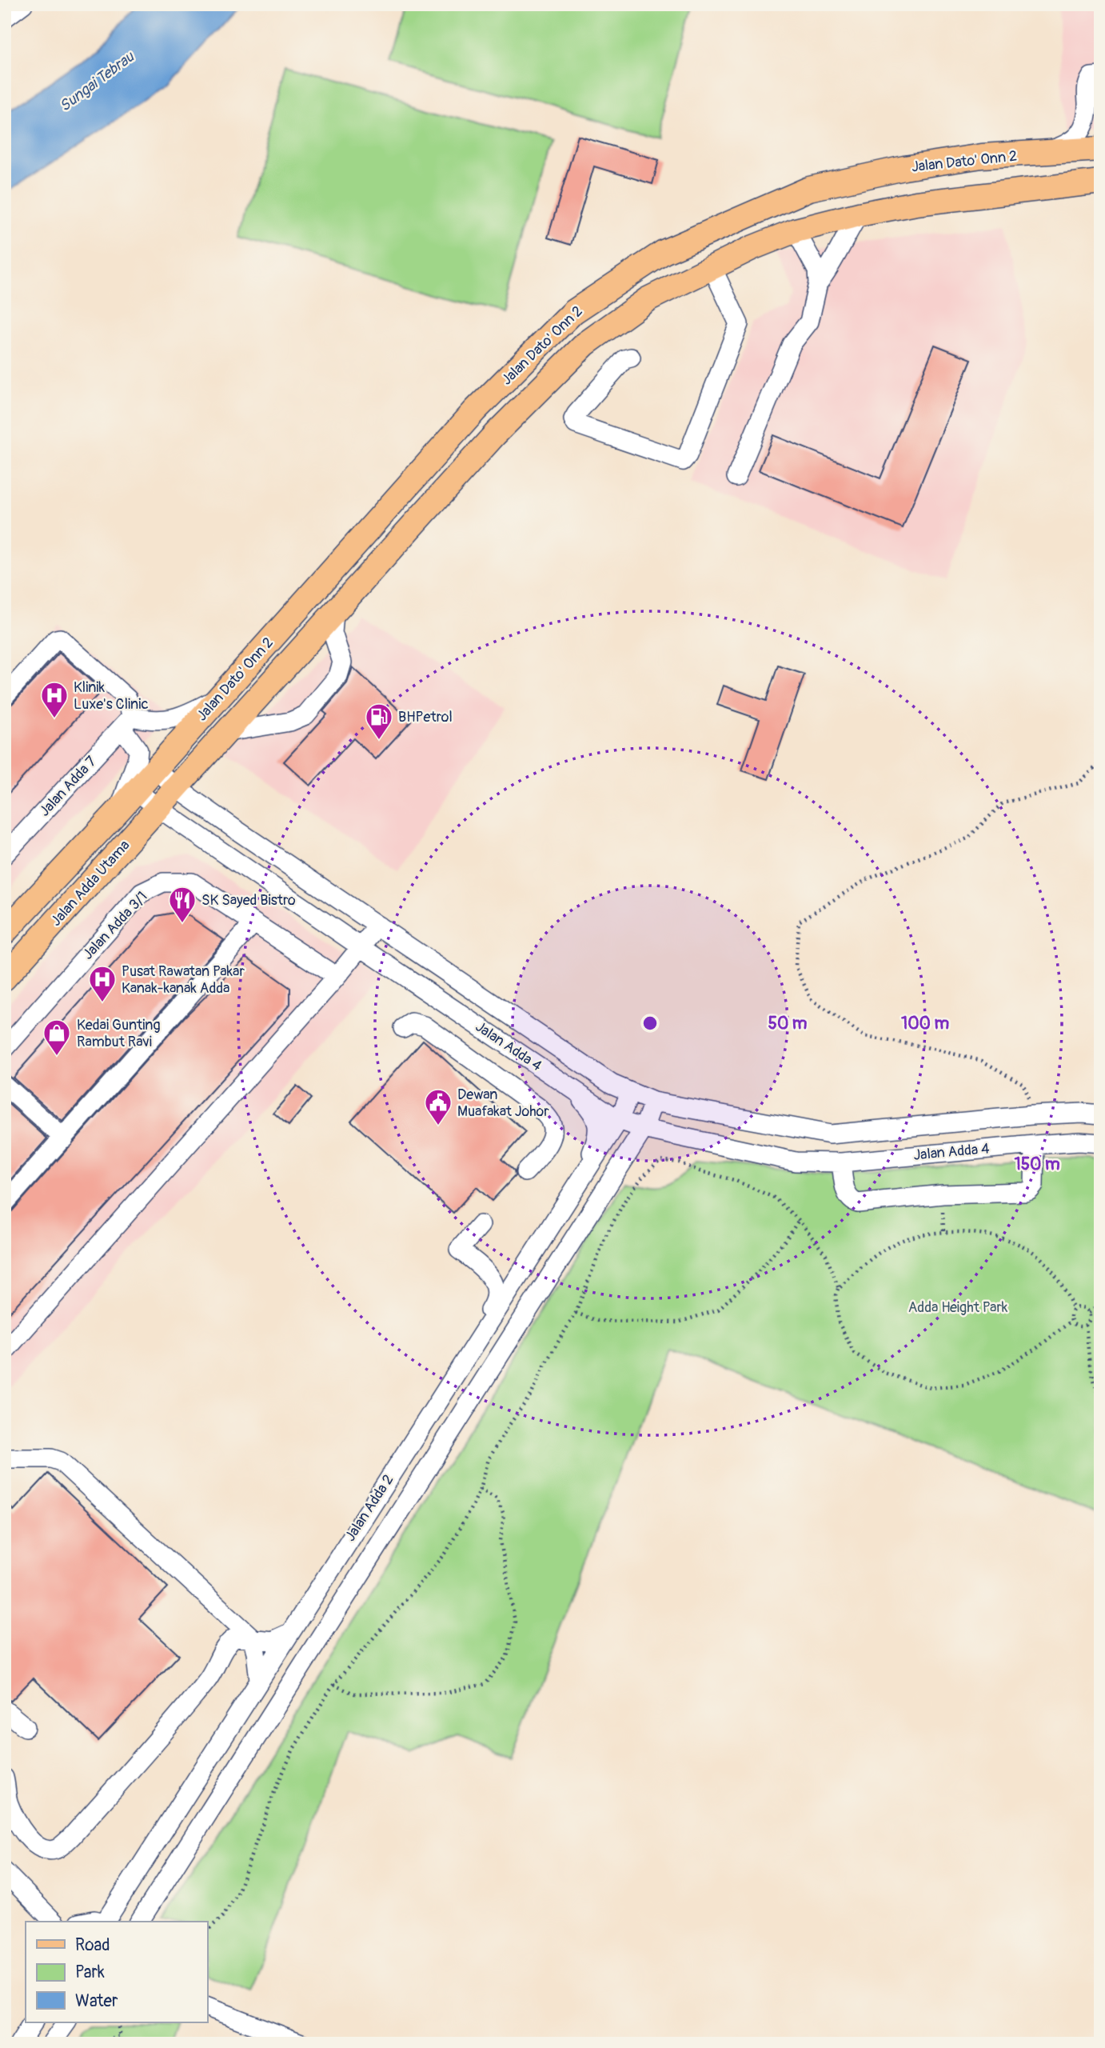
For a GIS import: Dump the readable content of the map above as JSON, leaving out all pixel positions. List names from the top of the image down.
{
  "streets": {
    "main road": ["Jalan Dato' Onn 2", "Jalan Adda Utama"],
    "street": [
      "Jalan Adda 7",
      "Jalan Adda 3/1",
      "Jalan Adda 4",
      "Jalan Adda 2"
    ]
  },
  "crossings": [
    ["Jalan Dato' Onn 2", "Jalan Adda Utama"],
    ["Jalan Dato' Onn 2", "Jalan Adda 4"],
    ["Jalan Adda Utama", "Jalan Adda 4"],
    ["Jalan Adda 4", "Jalan Adda 2"]
  ],
  "water": ["Sungai Tebrau"],
  "parks": ["Adda Height Park"],
  "places": {
    "hospital": ["Klinik Luxe's Clinic", "Pusat Rawatan Pakar Kanak-kanak Adda"],
    "fuel station": ["BHPetrol"],
    "restaurant": ["SK Sayed Bistro"],
    "shop": ["Kedai Gunting Rambut Ravi"],
    "public building": ["Dewan Muafakat Johor"]
  },
  "legend": ["Road", "Park", "Water"],
  "rings": ["50 m", "100 m", "150 m"]
}
